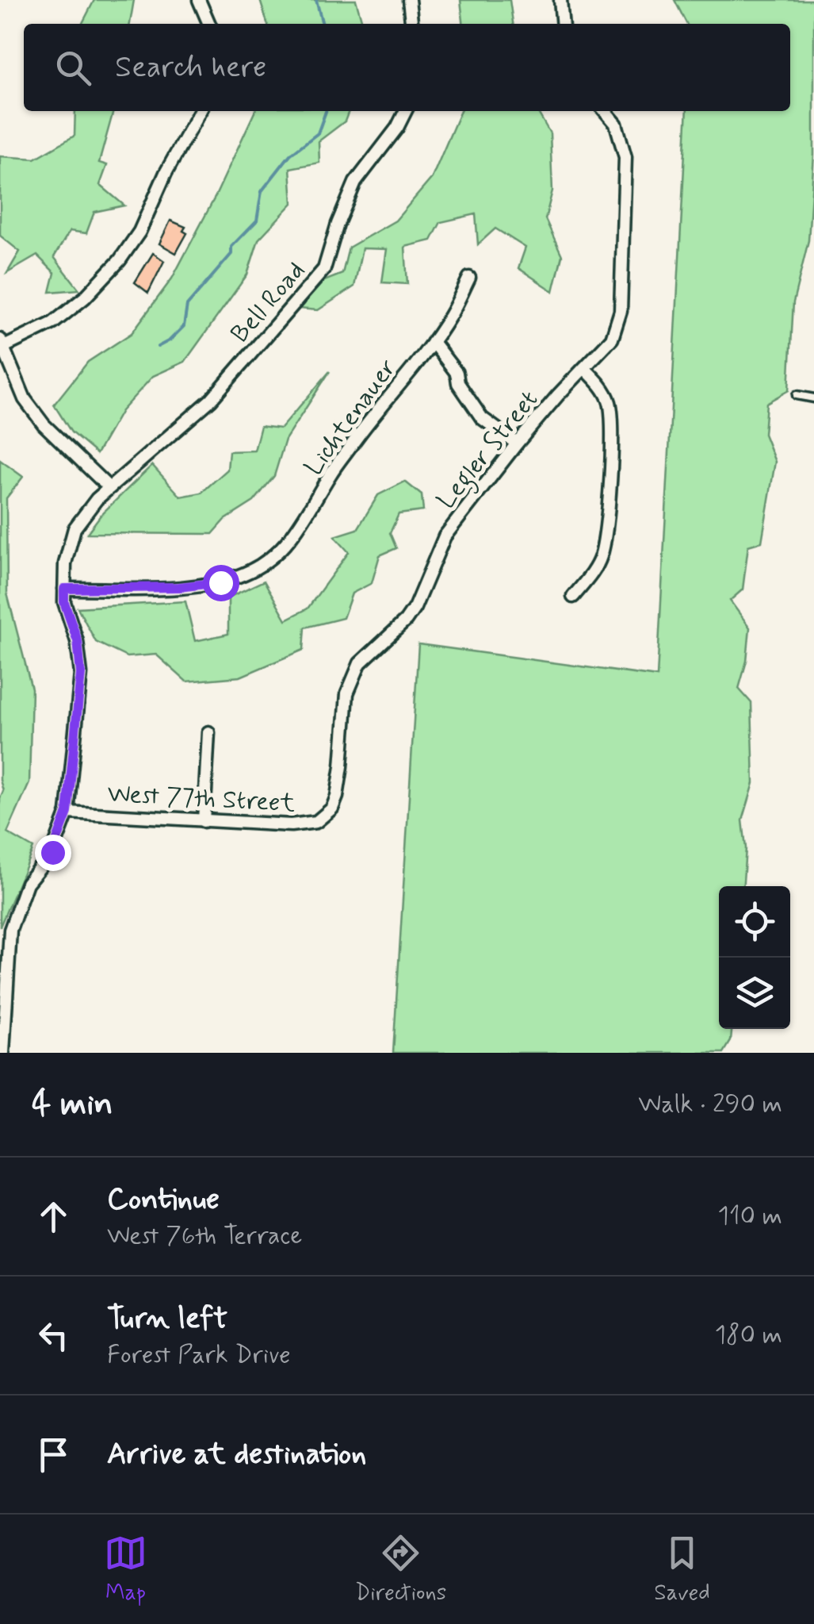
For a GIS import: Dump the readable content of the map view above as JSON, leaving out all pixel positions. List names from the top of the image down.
{
  "streets": {
    "street": [
      "Bell Road",
      "Lichtenauer",
      "Legler Street",
      "West 77th Street"
    ]
  },
  "crossings": [
    ["Bell Road", "Lichtenauer"],
    ["Bell Road", "West 77th Street"],
    ["Legler Street", "West 77th Street"]
  ],
  "page": {
    "search": "Search here",
    "heading": ["4 min", "Walk · 290 m"],
    "list": [
      ["Continue", "West 76th Terrace", "110 m"],
      ["Turn left", "Forest Park Drive", "180 m"],
      "Arrive at destination"
    ],
    "nav": ["Map", "Directions", "Saved"]
  }
}
